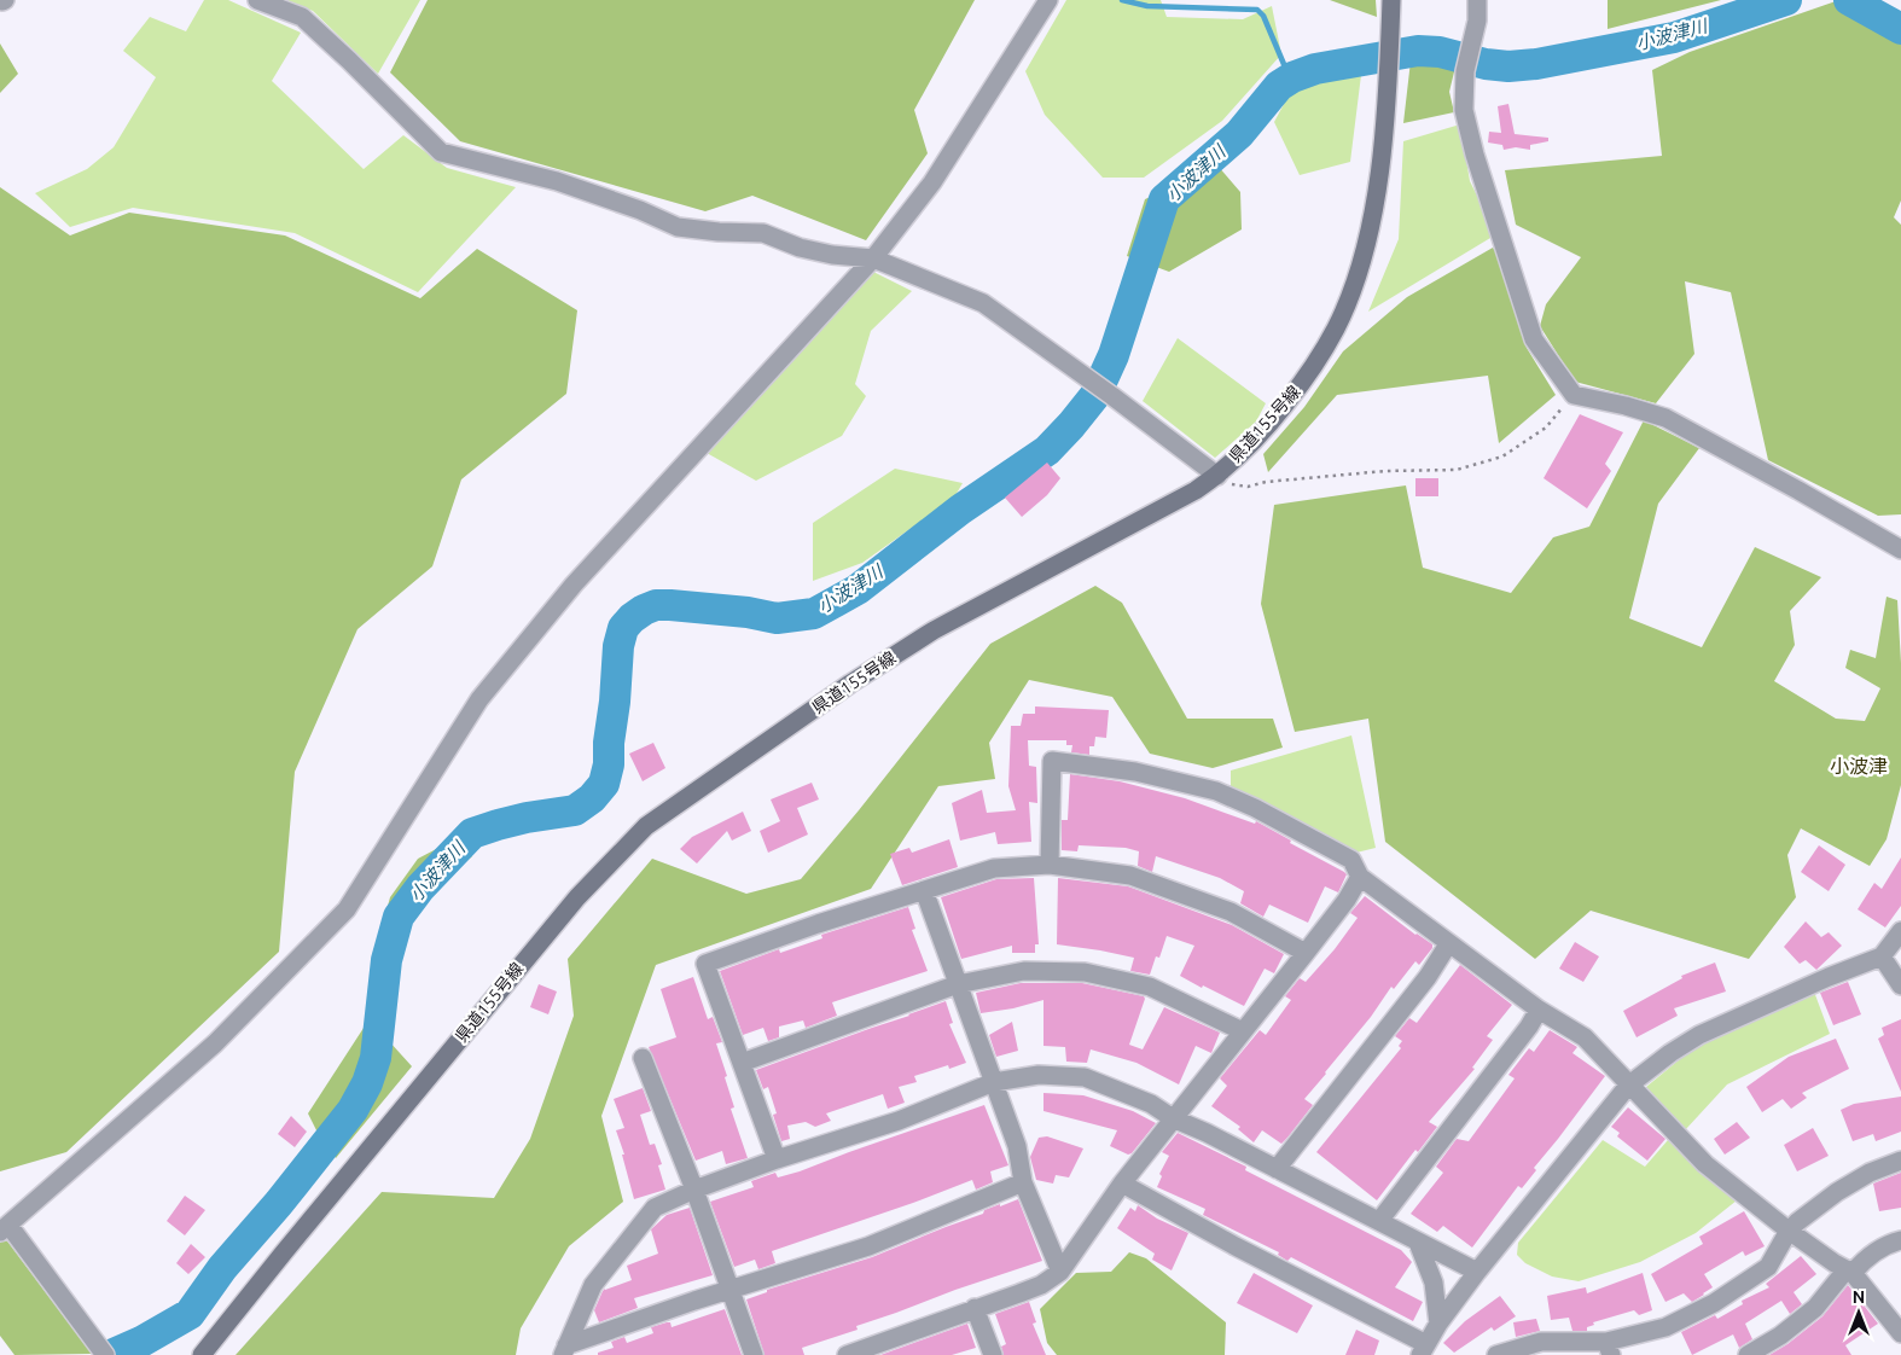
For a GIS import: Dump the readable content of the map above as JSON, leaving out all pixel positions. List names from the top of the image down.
{
  "streets": {
    "main road": ["県道155号線"]
  },
  "districts": ["小波津"],
  "water": ["小波津川"],
  "north": "top"
}
